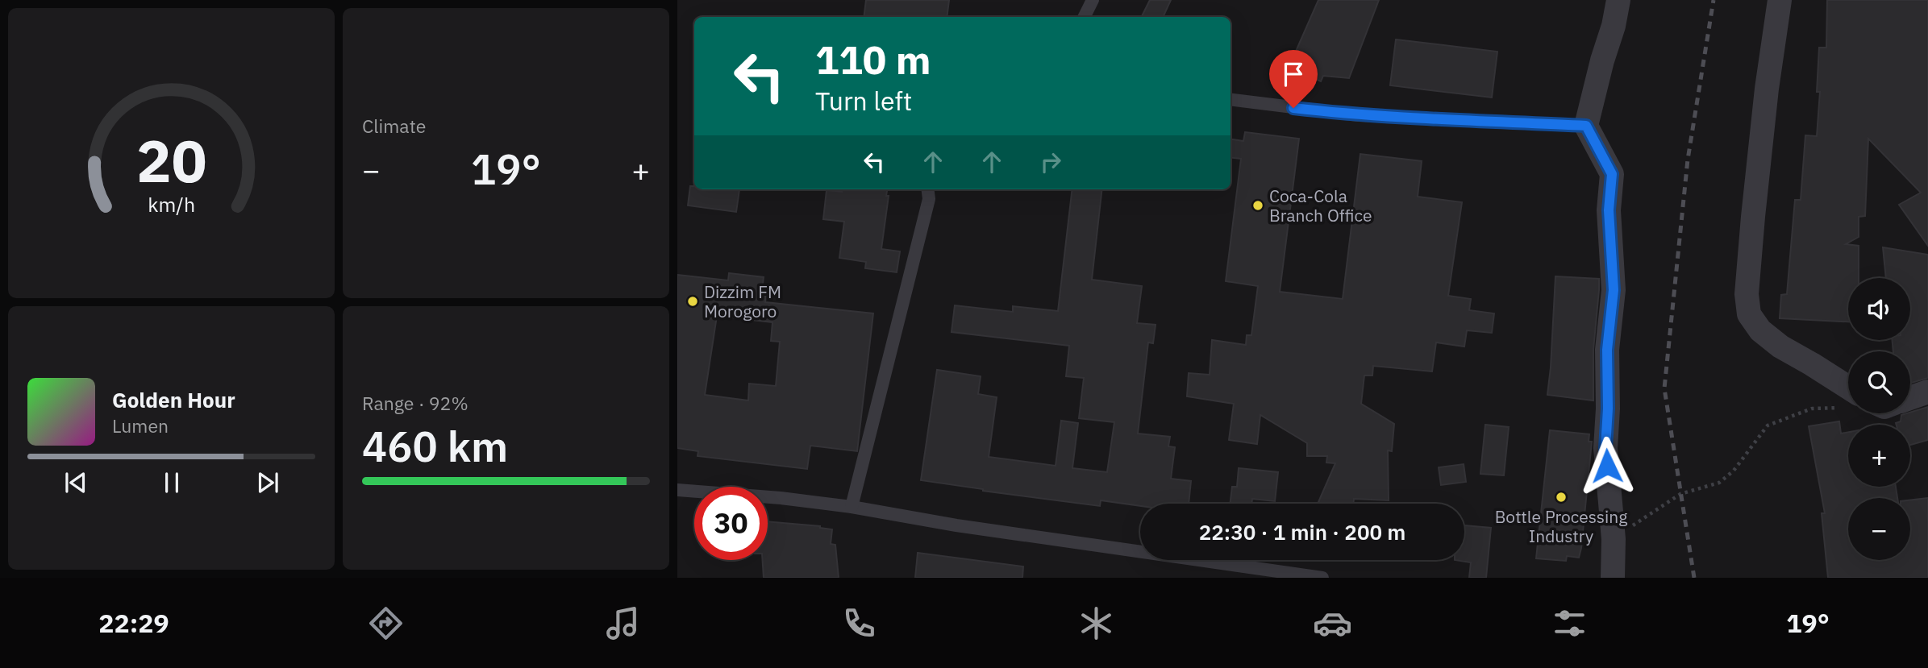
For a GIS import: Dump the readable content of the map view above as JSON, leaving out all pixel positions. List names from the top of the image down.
{
  "places": ["Coca-Cola Branch Office", "Dizzim FM Morogoro", "Bottle Processing Industry"],
  "page": {
    "tile": [
      "Climate",
      ["Range · 92%", "460 km"]
    ],
    "turn": ["110 m", "Turn left"],
    "heat": ["−", "19°", "+"],
    "map_buttons": ["+", "−"],
    "song": ["Golden Hour", "Lumen"],
    "limit": "30",
    "trip": "22:30 · 1 min · 200 m",
    "tabs": ["22:29", "19°"],
    "gauge": ["20", "km/h"]
  }
}
